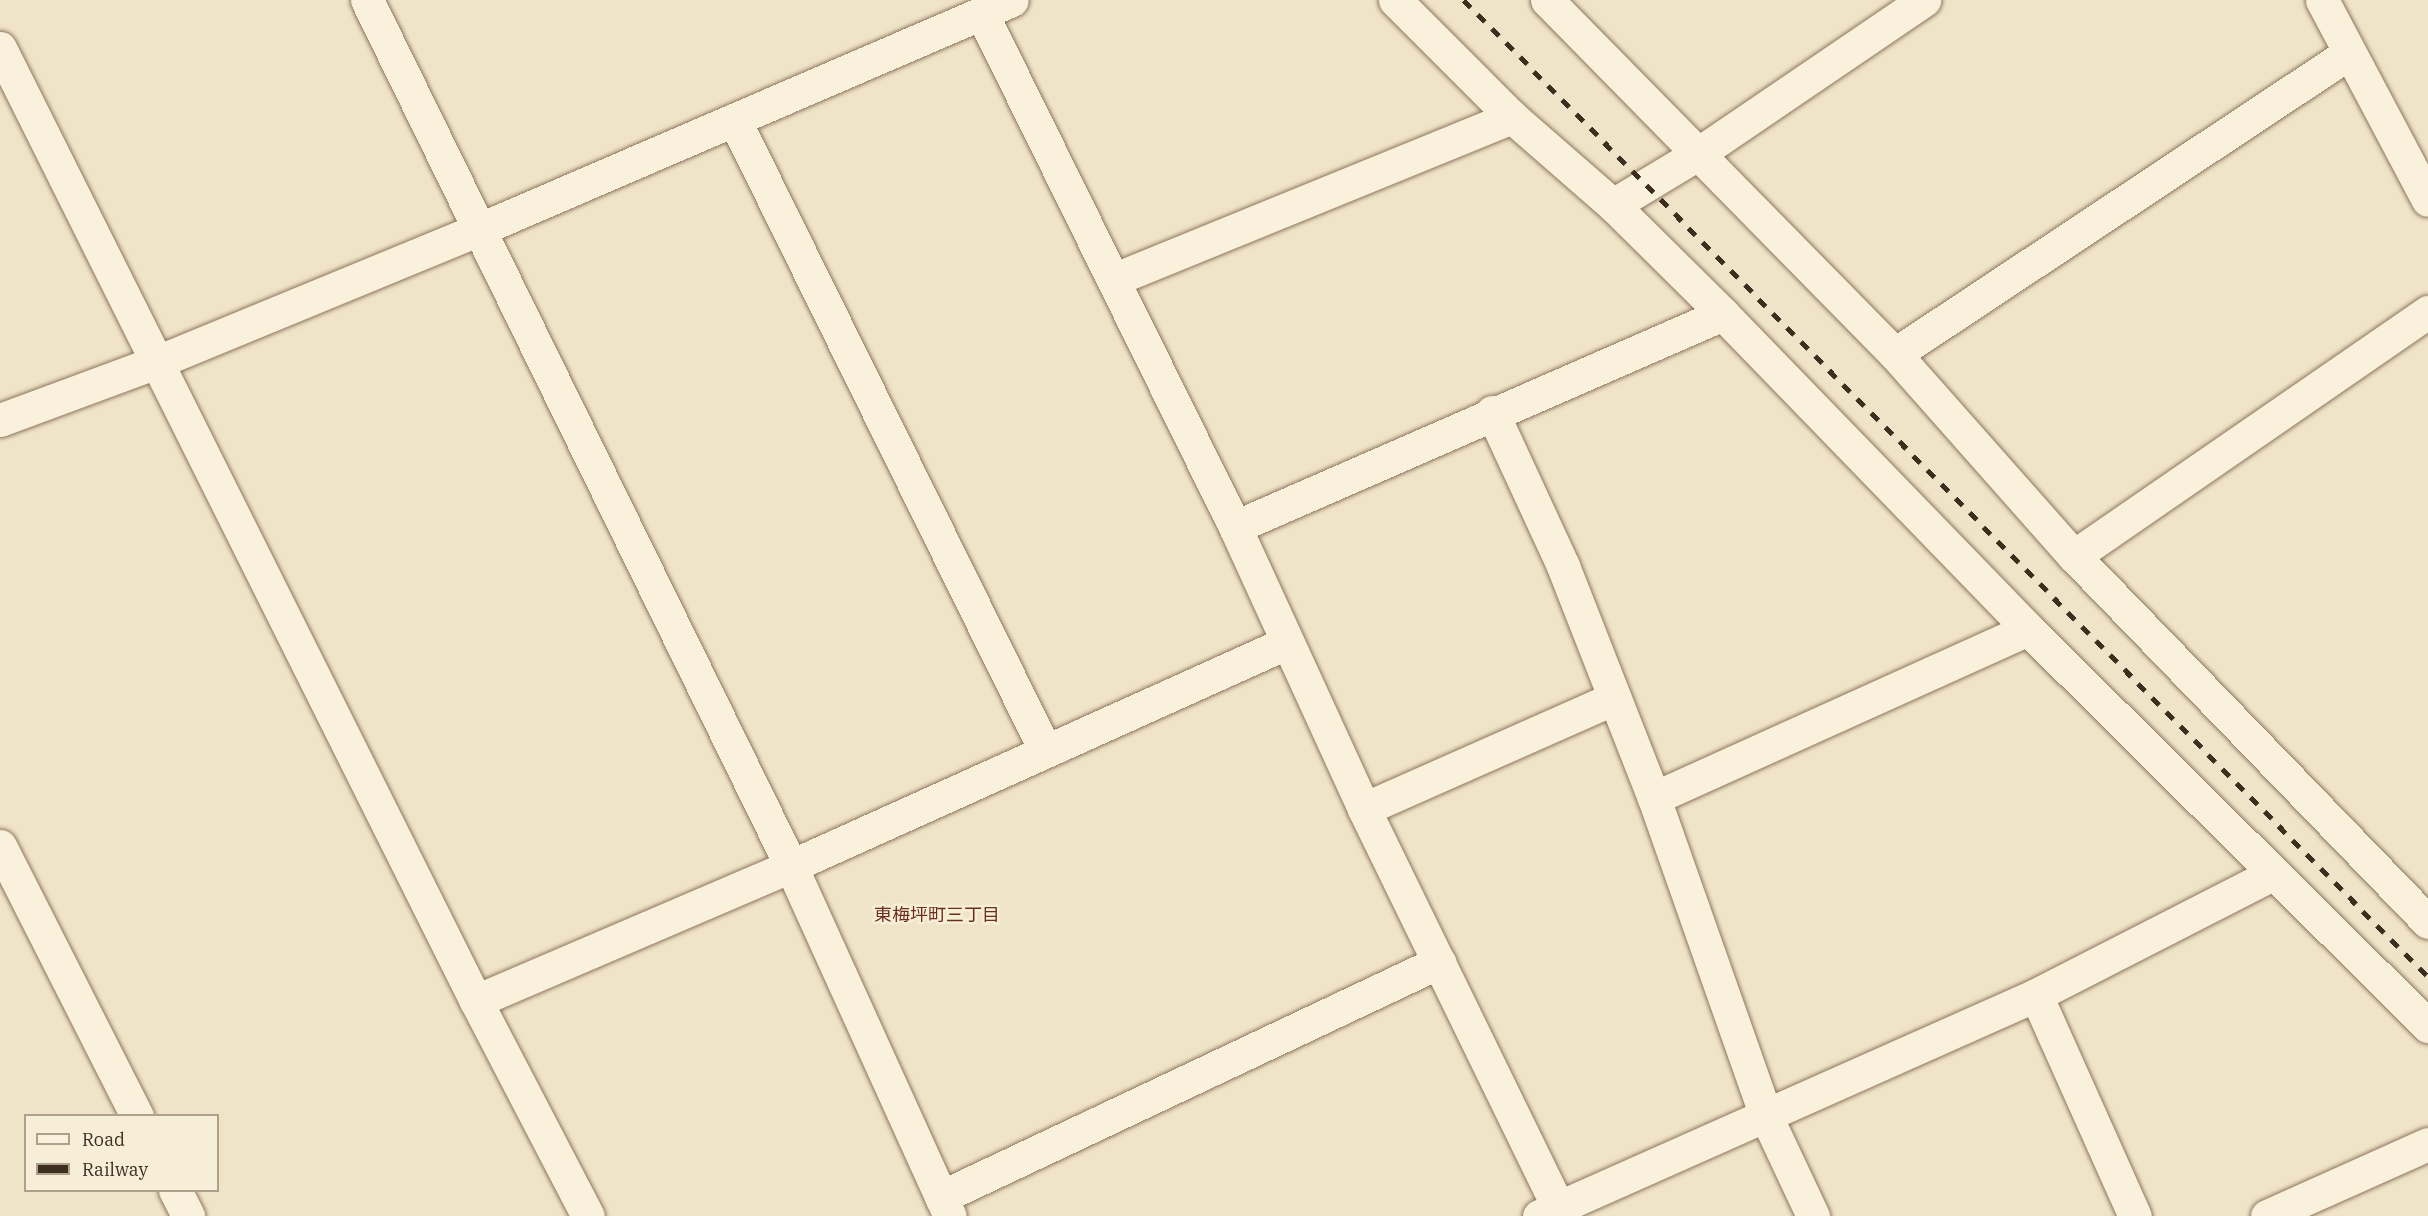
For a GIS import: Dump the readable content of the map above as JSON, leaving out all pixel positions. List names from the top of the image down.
{
  "districts": ["東梅坪町三丁目"],
  "legend": ["Road", "Railway"]
}
